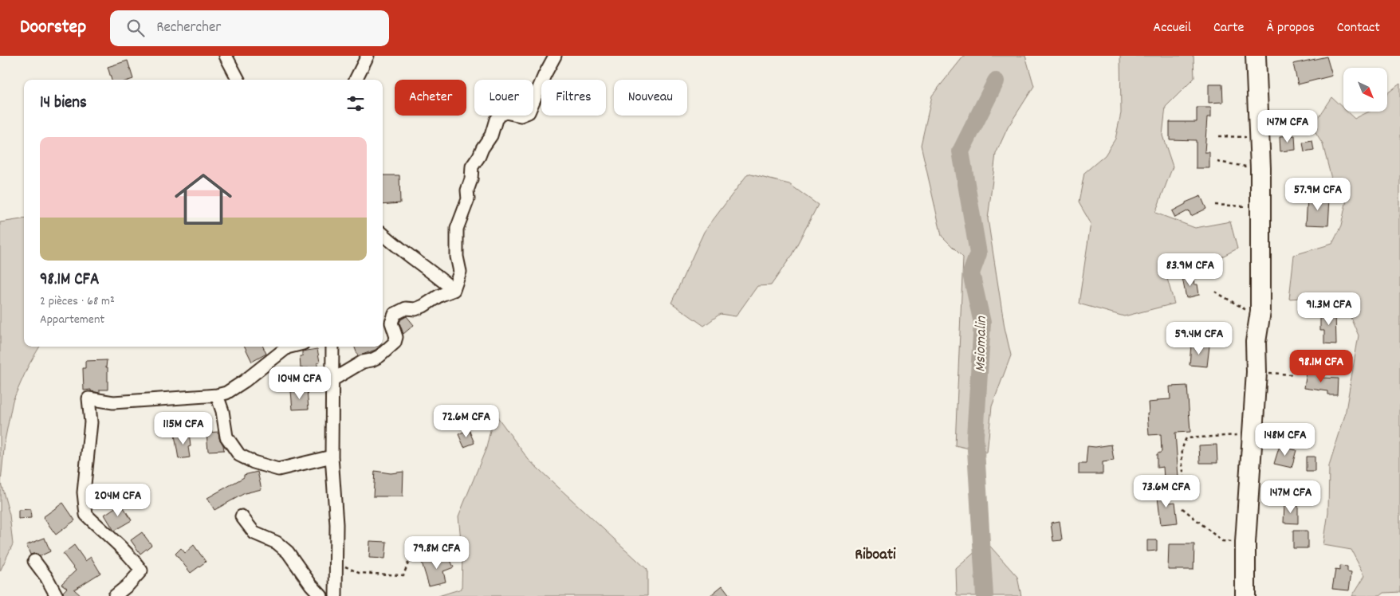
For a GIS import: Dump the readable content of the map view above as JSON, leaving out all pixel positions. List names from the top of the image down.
{
  "districts": ["Riboati"],
  "water": ["Msiomalin"],
  "north": "bottom right",
  "page": {
    "header": "Doorstep",
    "search": "Rechercher",
    "nav": [
      "Accueil",
      "Carte",
      "À propos",
      "Contact"
    ],
    "chip": [
      "Acheter",
      "Louer",
      "Filtres",
      "Nouveau"
    ],
    "heading": "14 biens",
    "price": [
      "147M CFA",
      "57.9M CFA",
      "83.9M CFA",
      "91.3M CFA",
      "59.4M CFA",
      "98.1M CFA",
      "104M CFA",
      "72.6M CFA",
      "115M CFA",
      "148M CFA",
      "73.6M CFA",
      "147M CFA",
      "204M CFA",
      "79.8M CFA"
    ],
    "list": [
      {
        "name": "98.1M CFA",
        "note": "2 pièces · 68 m² · Appartement"
      }
    ]
  }
}
